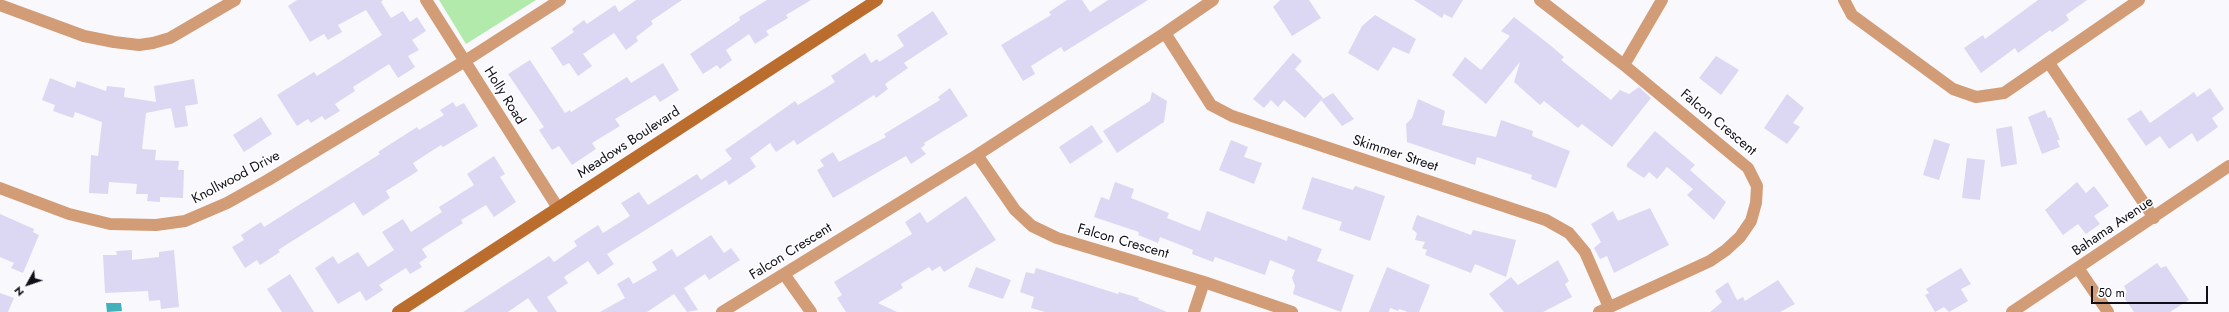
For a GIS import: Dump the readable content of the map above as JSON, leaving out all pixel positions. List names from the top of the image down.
{
  "streets": {
    "street": [
      "Holly Road",
      "Falcon Crescent",
      "Meadows Boulevard",
      "Skimmer Street",
      "Knollwood Drive",
      "Bahama Avenue"
    ]
  },
  "crossings": [
    ["Holly Road", "Meadows Boulevard"],
    ["Holly Road", "Knollwood Drive"],
    ["Falcon Crescent", "Skimmer Street"]
  ],
  "scale_bar": "50 m",
  "north": "bottom left"
}
